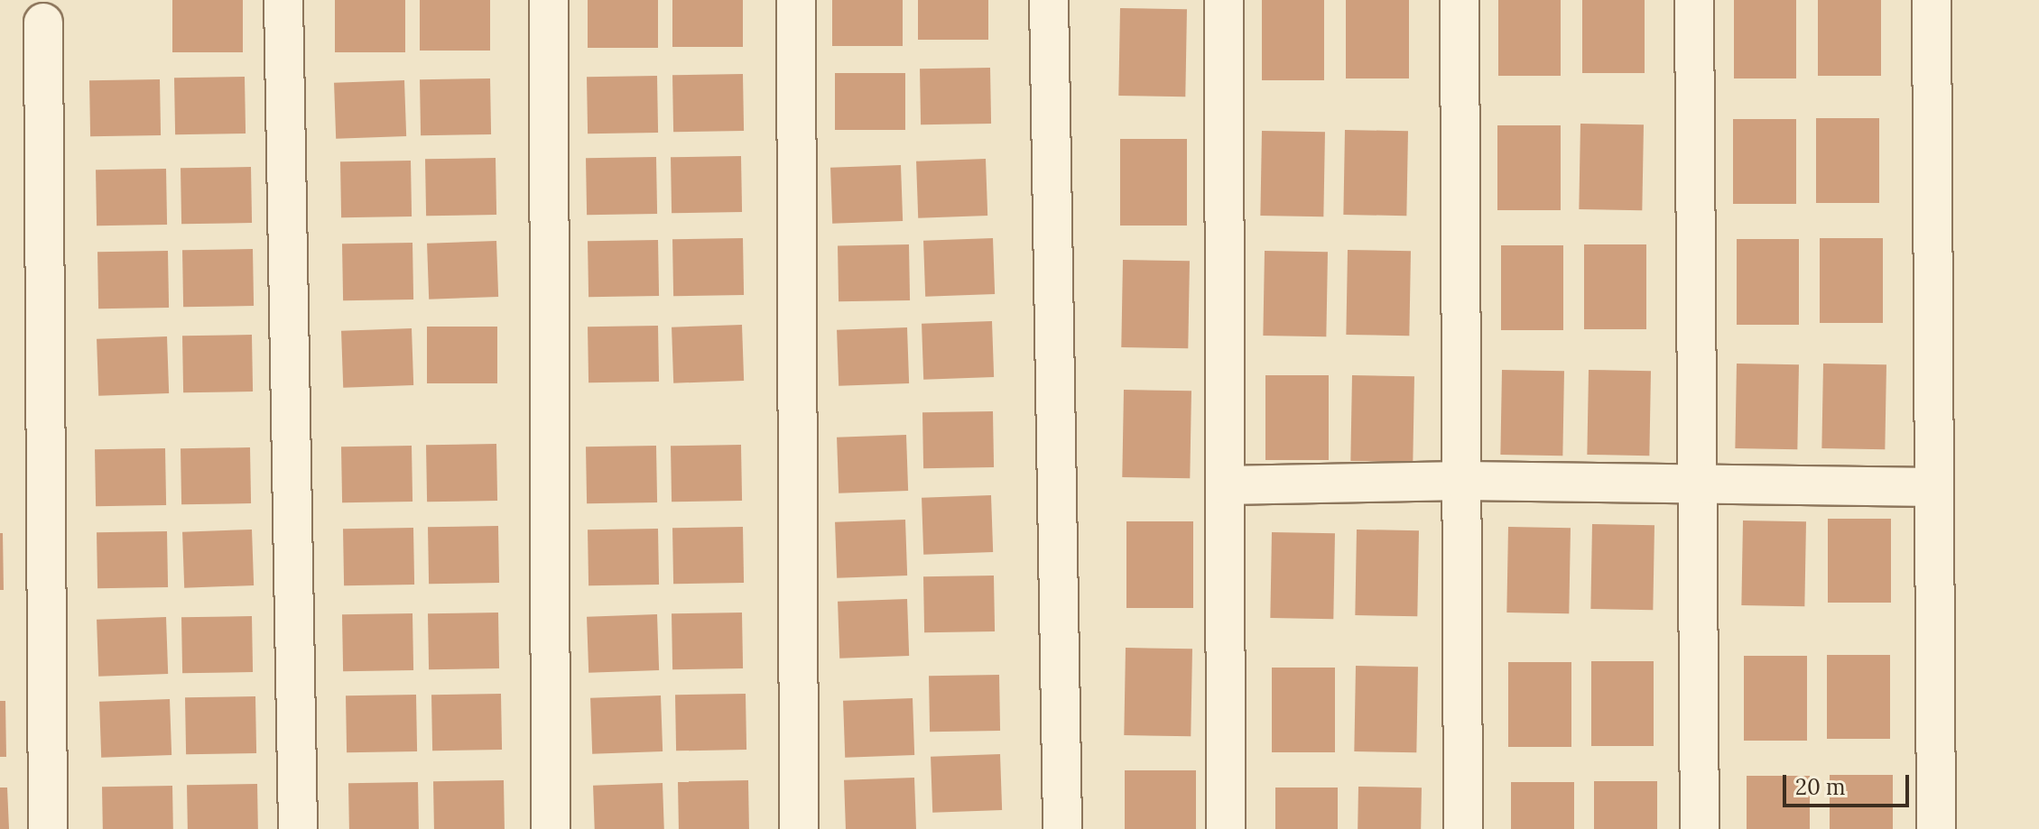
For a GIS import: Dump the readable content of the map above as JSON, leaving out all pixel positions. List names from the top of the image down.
{
  "scale_bar": "20 m"
}
